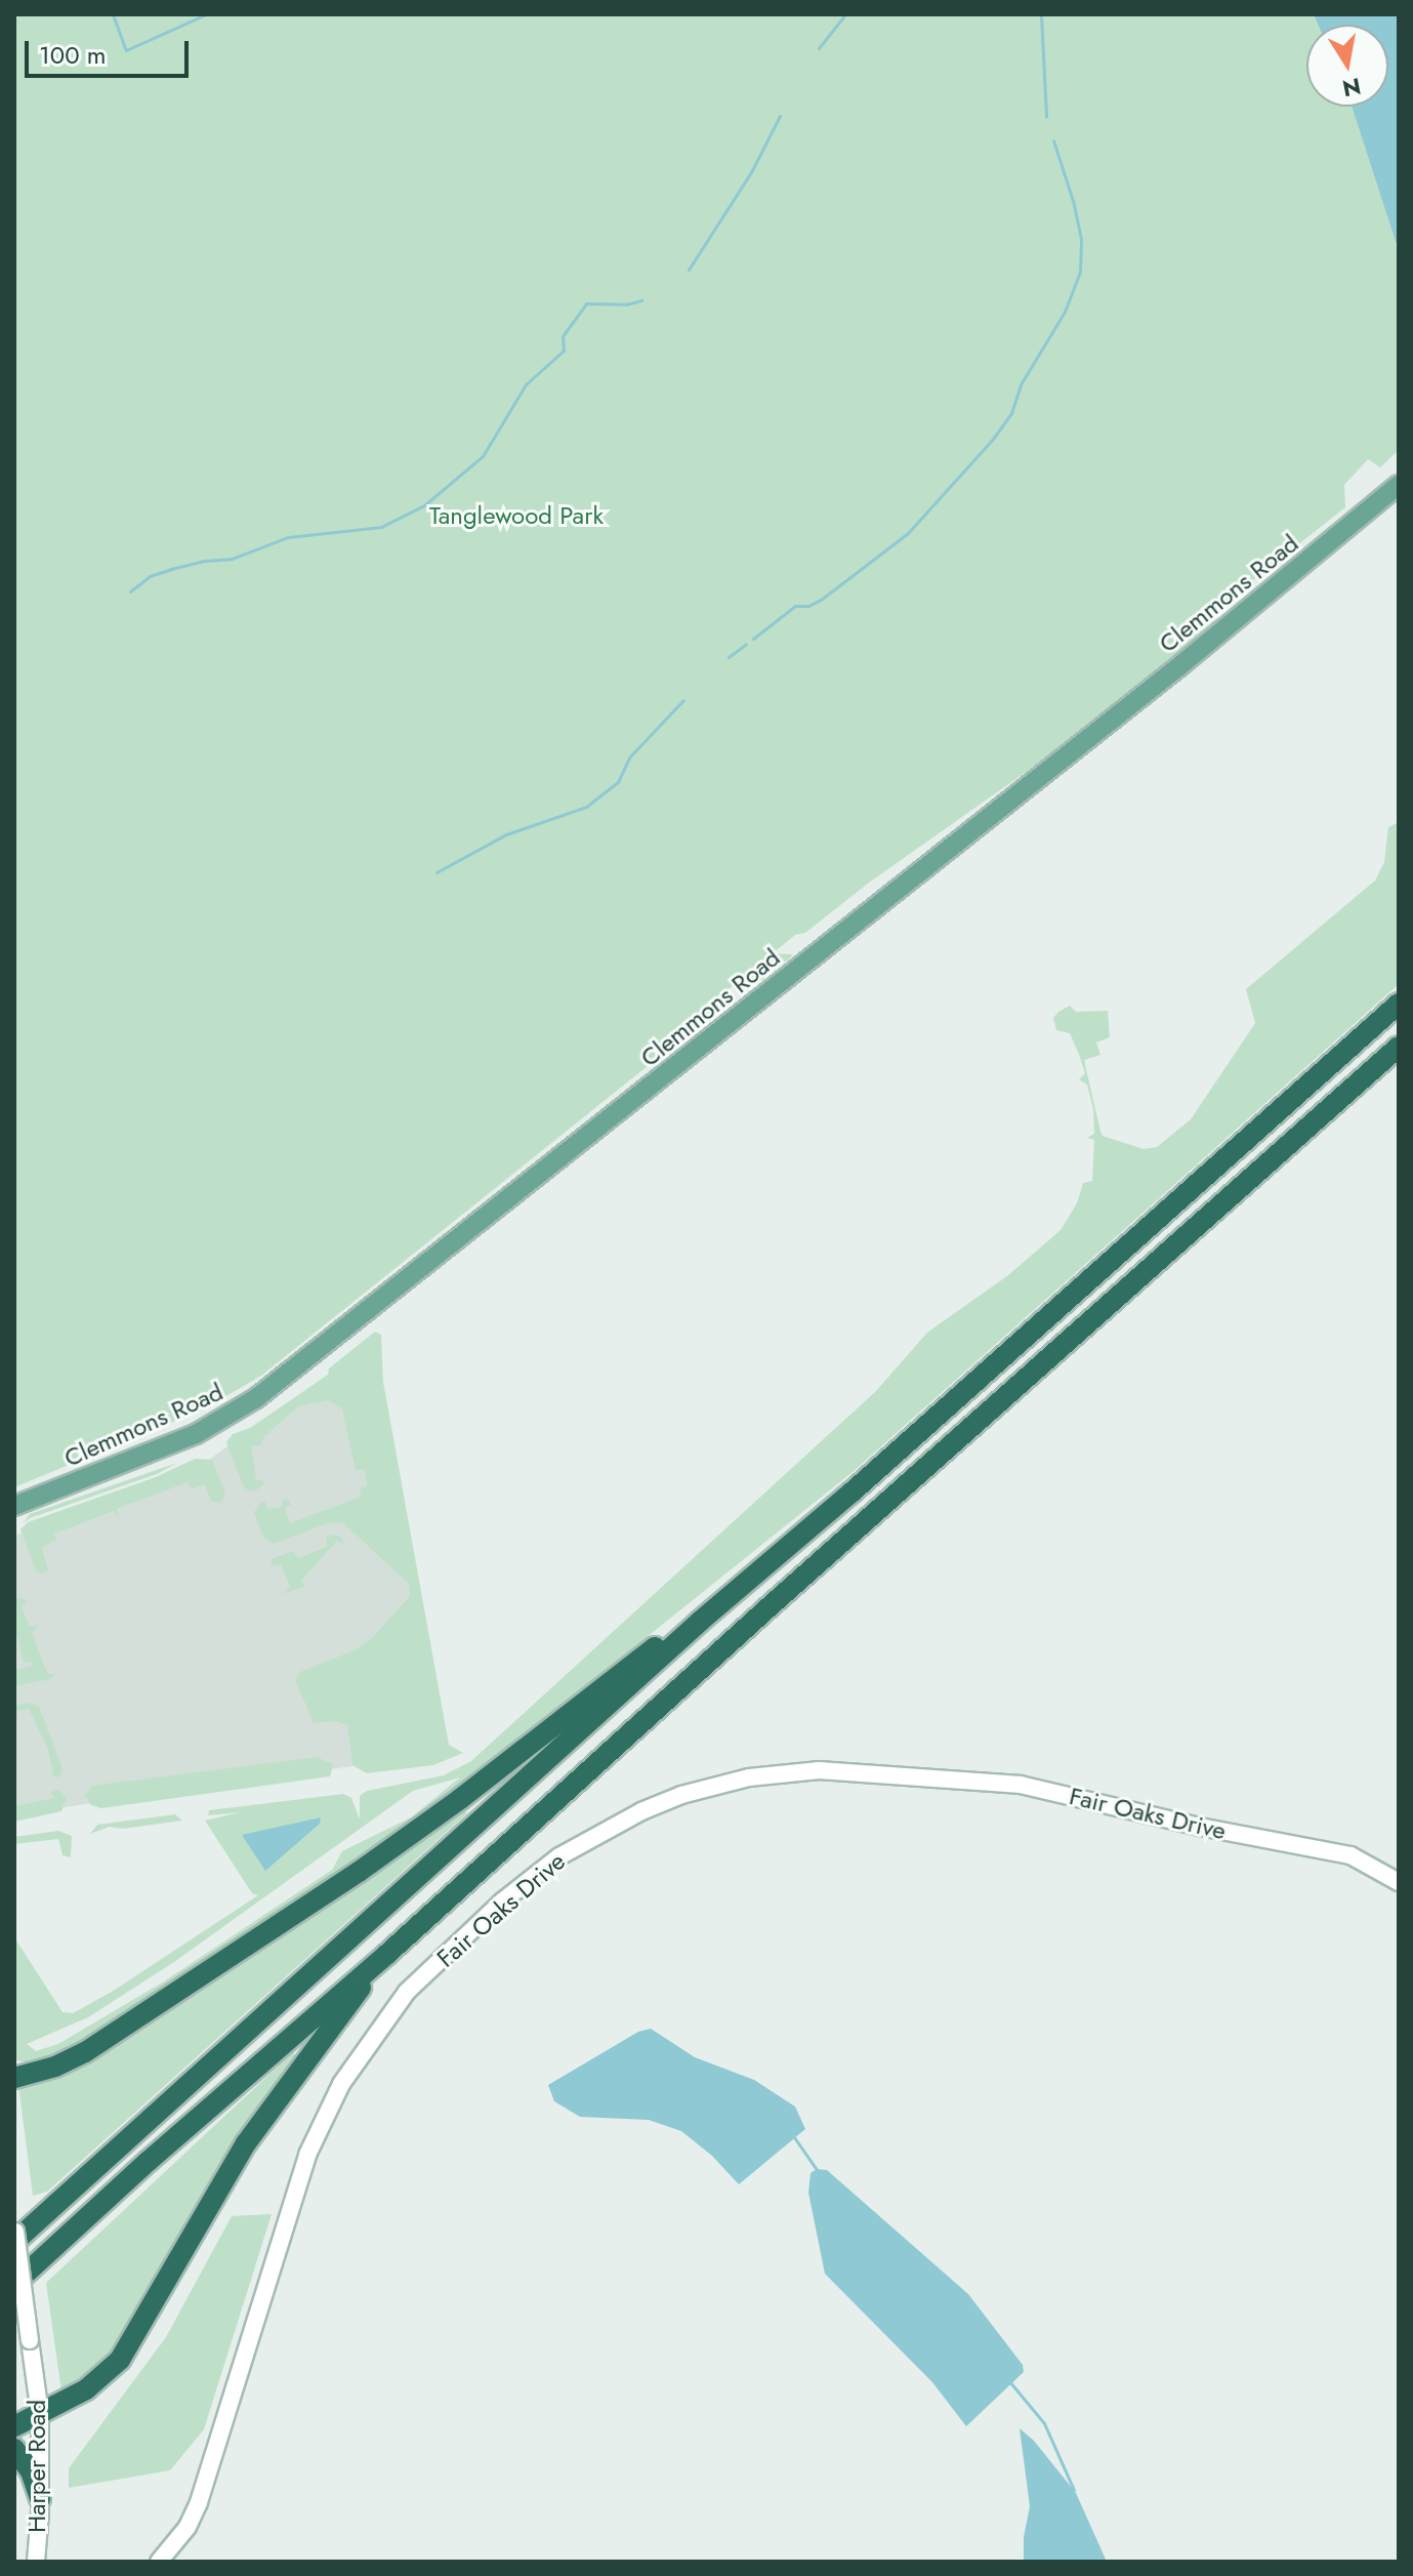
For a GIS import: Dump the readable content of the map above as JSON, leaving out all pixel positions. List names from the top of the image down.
{
  "streets": {
    "main road": ["Clemmons Road"],
    "street": ["Fair Oaks Drive", "Harper Road"]
  },
  "parks": ["Tanglewood Park"],
  "scale_bar": "100 m",
  "north": "bottom"
}
